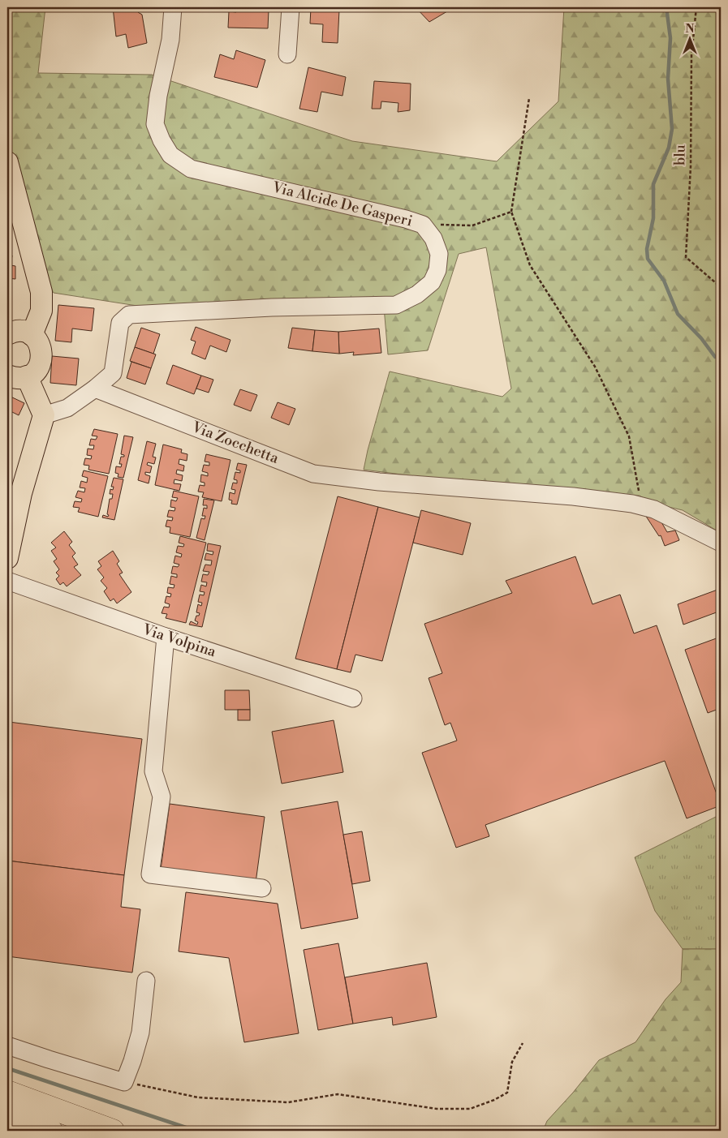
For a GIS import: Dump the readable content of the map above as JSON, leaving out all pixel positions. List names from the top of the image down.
{
  "streets": {
    "street": ["Via Alcide De Gasperi", "Via Zocchetta", "Via Volpina"],
    "path": ["blu"]
  },
  "crossings": [
    ["Via Alcide De Gasperi", "Via Zocchetta"]
  ],
  "north": "top"
}
